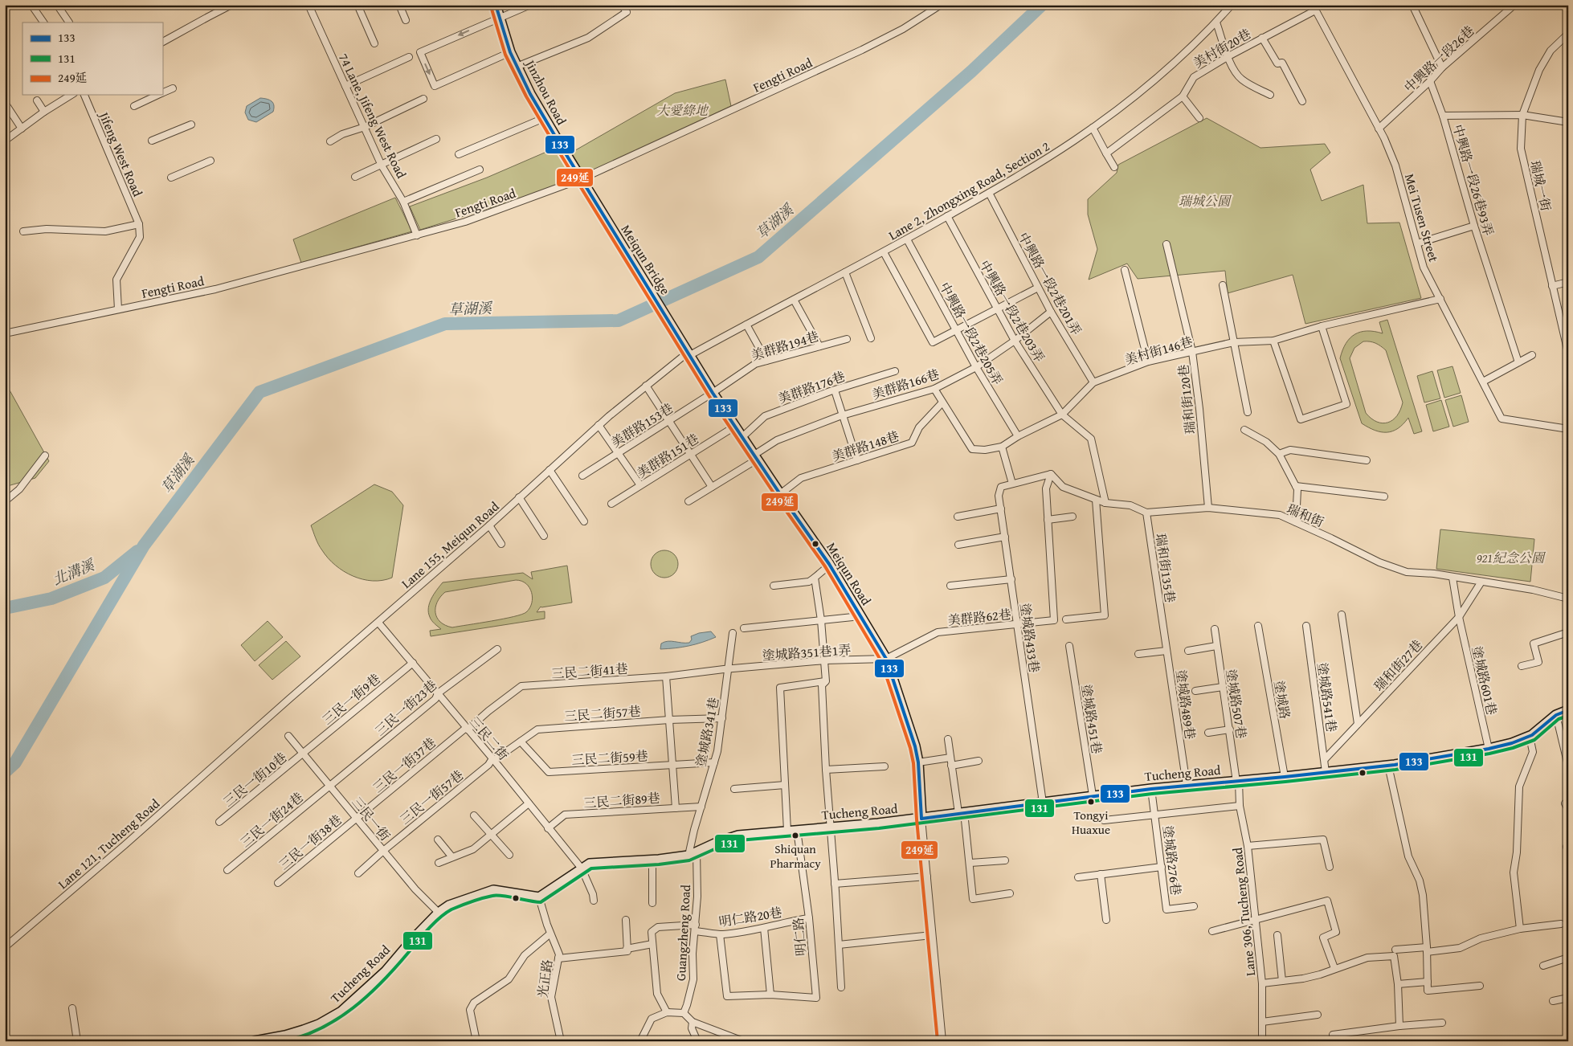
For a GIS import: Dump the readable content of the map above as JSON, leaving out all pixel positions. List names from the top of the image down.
{
  "streets": {
    "street": [
      "美村街20巷",
      "中興路一段26巷",
      "Fengti Road",
      "Jinzhou Road",
      "74 Lane, Jifeng West Road",
      "Jifeng West Road",
      "中興路一段26巷93弄",
      "瑞城一街",
      "Lane 2, Zhongxing Road, Section 2",
      "Mei Tusen Street",
      "Meiqun Bridge",
      "中興路一段2巷201弄",
      "中興路一段2巷203弄",
      "中興路一段2巷205弄",
      "美群路194巷",
      "美村街146巷",
      "美群路166巷",
      "美群路176巷",
      "瑞和街120巷",
      "美群路153巷",
      "美群路148巷",
      "美群路151巷",
      "瑞和街",
      "Lane 155, Meiqun Road",
      "瑞和街135巷",
      "Meiqun Road",
      "美群路62巷",
      "塗城路433巷",
      "塗城路351巷1弄",
      "瑞和街27巷",
      "三民二街41巷",
      "塗城路601巷",
      "塗城路541巷",
      "三民一街9巷",
      "塗城路",
      "塗城路507巷",
      "塗城路489巷",
      "三民一街23巷",
      "三民二街57巷",
      "塗城路451巷",
      "塗城路341巷",
      "三民二街",
      "三民二街59巷",
      "三民一街37巷",
      "Tucheng Road",
      "三民一街10巷",
      "三民一街57巷",
      "三民二街89巷",
      "三民一街",
      "三民一街24巷",
      "三民一街38巷",
      "Lane 121, Tucheng Road",
      "塗城路276巷",
      "Lane 306, Tucheng Road",
      "明仁路20巷",
      "Guangzheng Road",
      "明仁路",
      "光正路"
    ]
  },
  "crossings": [
    ["美村街20巷", "Mei Tusen Street"],
    ["中興路一段26巷", "中興路一段26巷93弄"],
    ["中興路一段26巷", "Mei Tusen Street"],
    ["Fengti Road", "Jinzhou Road"],
    ["Fengti Road", "74 Lane, Jifeng West Road"],
    ["Fengti Road", "Jifeng West Road"],
    ["Fengti Road", "Meiqun Bridge"],
    ["Jinzhou Road", "Meiqun Bridge"],
    ["Lane 2, Zhongxing Road, Section 2", "中興路一段2巷201弄"],
    ["Lane 2, Zhongxing Road, Section 2", "中興路一段2巷203弄"],
    ["Lane 2, Zhongxing Road, Section 2", "中興路一段2巷205弄"],
    ["Lane 2, Zhongxing Road, Section 2", "Lane 155, Meiqun Road"],
    ["Lane 2, Zhongxing Road, Section 2", "Meiqun Road"],
    ["Mei Tusen Street", "美村街146巷"],
    ["Meiqun Bridge", "Meiqun Road"],
    ["中興路一段2巷201弄", "美村街146巷"],
    ["中興路一段2巷201弄", "美群路166巷"],
    ["中興路一段2巷203弄", "美村街146巷"],
    ["中興路一段2巷203弄", "美群路166巷"],
    ["中興路一段2巷203弄", "瑞和街"],
    ["中興路一段2巷205弄", "美村街146巷"],
    ["中興路一段2巷205弄", "美群路166巷"],
    ["美群路194巷", "美群路153巷"],
    ["美群路194巷", "Meiqun Road"],
    ["美村街146巷", "美群路166巷"],
    ["美村街146巷", "瑞和街120巷"],
    ["美村街146巷", "美群路148巷"],
    ["美群路166巷", "Meiqun Road"],
    ["美群路176巷", "Meiqun Road"],
    ["瑞和街120巷", "瑞和街"],
    ["美群路153巷", "Meiqun Road"],
    ["美群路148巷", "Meiqun Road"],
    ["美群路151巷", "Meiqun Road"],
    ["瑞和街", "瑞和街135巷"],
    ["瑞和街", "美群路62巷"],
    ["瑞和街", "瑞和街27巷"],
    ["瑞和街", "塗城路601巷"],
    ["Lane 155, Meiqun Road", "Meiqun Road"],
    ["Lane 155, Meiqun Road", "三民二街"],
    ["Lane 155, Meiqun Road", "Lane 121, Tucheng Road"],
    ["瑞和街135巷", "塗城路489巷"],
    ["Meiqun Road", "美群路62巷"],
    ["Meiqun Road", "塗城路351巷1弄"],
    ["Meiqun Road", "Tucheng Road"],
    ["美群路62巷", "塗城路433巷"],
    ["美群路62巷", "塗城路351巷1弄"],
    ["塗城路433巷", "Tucheng Road"],
    ["塗城路351巷1弄", "三民二街41巷"],
    ["塗城路351巷1弄", "塗城路341巷"],
    ["瑞和街27巷", "塗城路601巷"],
    ["瑞和街27巷", "塗城路541巷"],
    ["三民二街41巷", "塗城路341巷"],
    ["三民二街41巷", "三民二街"],
    ["三民二街41巷", "三民一街37巷"],
    ["塗城路601巷", "Tucheng Road"],
    ["塗城路541巷", "Tucheng Road"],
    ["三民一街9巷", "三民二街"],
    ["三民一街9巷", "三民一街10巷"],
    ["三民一街9巷", "三民一街"],
    ["塗城路", "Tucheng Road"],
    ["塗城路507巷", "Tucheng Road"],
    ["塗城路507巷", "Lane 306, Tucheng Road"],
    ["塗城路489巷", "Tucheng Road"],
    ["三民一街23巷", "三民二街"],
    ["三民一街23巷", "三民一街"],
    ["三民一街23巷", "三民一街24巷"],
    ["三民二街57巷", "塗城路341巷"],
    ["三民二街57巷", "三民二街"],
    ["三民二街57巷", "三民二街59巷"],
    ["三民二街57巷", "三民一街57巷"],
    ["塗城路451巷", "Tucheng Road"],
    ["塗城路341巷", "三民二街59巷"],
    ["塗城路341巷", "Tucheng Road"],
    ["塗城路341巷", "三民二街89巷"],
    ["塗城路341巷", "Guangzheng Road"],
    ["三民二街", "三民一街37巷"],
    ["三民二街", "Tucheng Road"],
    ["三民二街", "三民一街57巷"],
    ["三民二街", "三民二街89巷"],
    ["三民一街37巷", "三民一街"],
    ["三民一街37巷", "三民一街38巷"],
    ["Tucheng Road", "三民一街"],
    ["Tucheng Road", "塗城路276巷"],
    ["Tucheng Road", "Lane 306, Tucheng Road"],
    ["Tucheng Road", "Guangzheng Road"],
    ["Tucheng Road", "明仁路"],
    ["Tucheng Road", "光正路"],
    ["三民一街10巷", "三民一街"],
    ["三民一街57巷", "三民一街"],
    ["三民一街", "三民一街24巷"],
    ["三民一街", "三民一街38巷"],
    ["明仁路20巷", "Guangzheng Road"],
    ["明仁路20巷", "明仁路"]
  ],
  "water": ["草湖溪", "北溝溪"],
  "parks": ["大愛綠地", "瑞城公園", "921紀念公園"],
  "places": ["Tongyi Huaxue", "Shiquan Pharmacy"],
  "lines": ["transit line 133", "transit line 249延", "transit line 131"],
  "legend": ["133", "131", "249延"]
}
